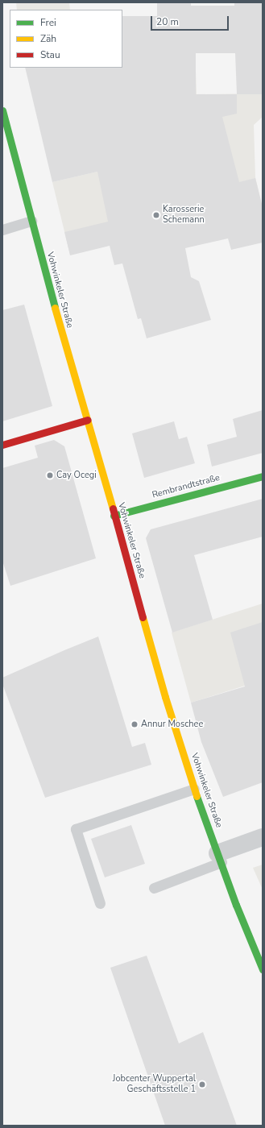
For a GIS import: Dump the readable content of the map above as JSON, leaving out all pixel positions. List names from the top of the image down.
{
  "streets": {
    "main road": ["Vohwinkeler Straße", "Rembrandtstraße"]
  },
  "crossings": [
    ["Vohwinkeler Straße", "Rembrandtstraße"]
  ],
  "places": [
    "Karosserie Schemann",
    "Cay Ocegi",
    "Annur Moschee",
    "Jobcenter Wuppertal Geschäftsstelle 1"
  ],
  "legend": ["Frei", "Zäh", "Stau"],
  "scale_bar": "20 m"
}
